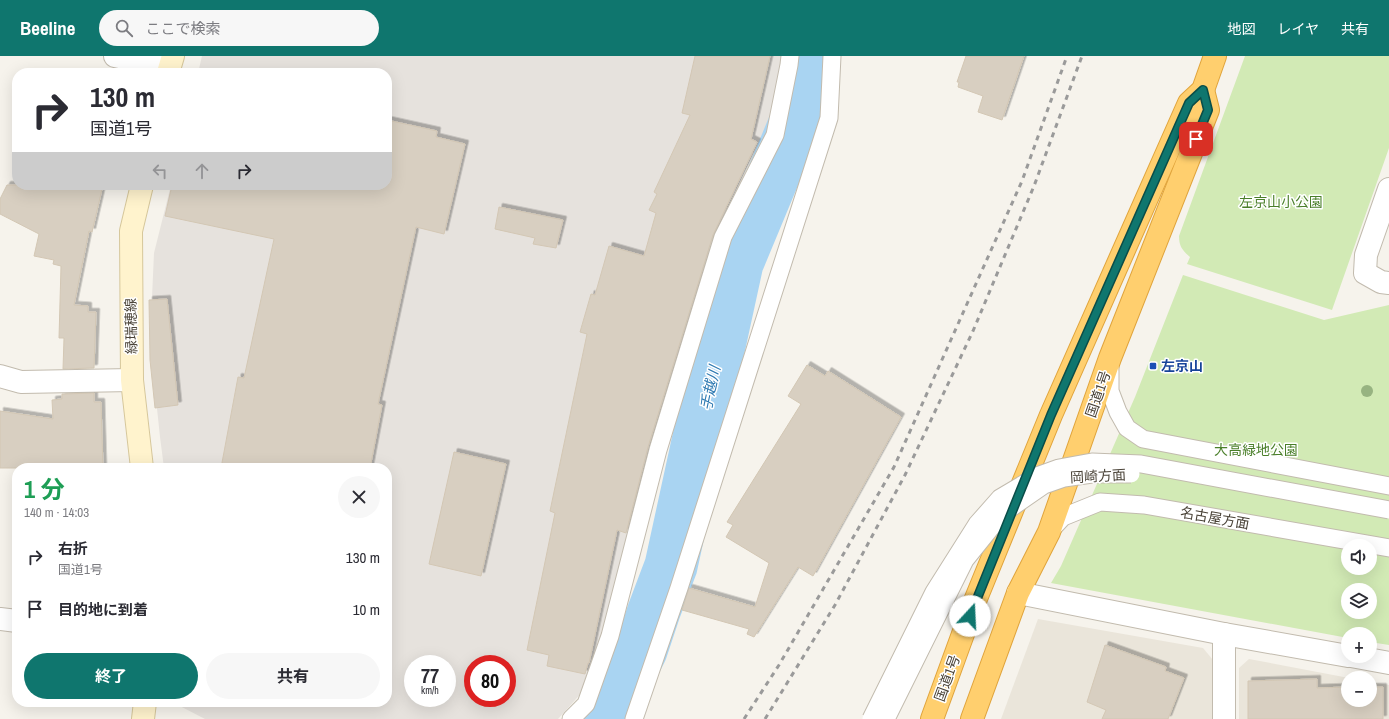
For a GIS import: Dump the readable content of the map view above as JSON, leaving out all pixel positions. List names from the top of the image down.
{
  "streets": {
    "highway": ["国道1号"],
    "main road": ["緑瑞穂線"],
    "lane": ["岡崎方面", "名古屋方面"]
  },
  "crossings": [
    ["国道1号", "名古屋方面"]
  ],
  "water": ["手越川"],
  "parks": ["左京山小公園", "大高緑地公園"],
  "places": {
    "transit": ["左京山"]
  },
  "page": {
    "header": "Beeline",
    "search": "ここで検索",
    "nav": ["地図", "レイヤ", "共有"],
    "turn": ["130 m", "国道1号"],
    "heading": ["1 分", "140 m · 14:03"],
    "list": [
      {
        "name": "右折",
        "note": "国道1号",
        "value": "130 m"
      },
      {
        "name": "目的地に到着",
        "value": "10 m"
      }
    ],
    "map_buttons": ["+", "−"],
    "buttons": ["終了", "共有"],
    "speed": "77 km/h",
    "limit": "80"
  }
}
